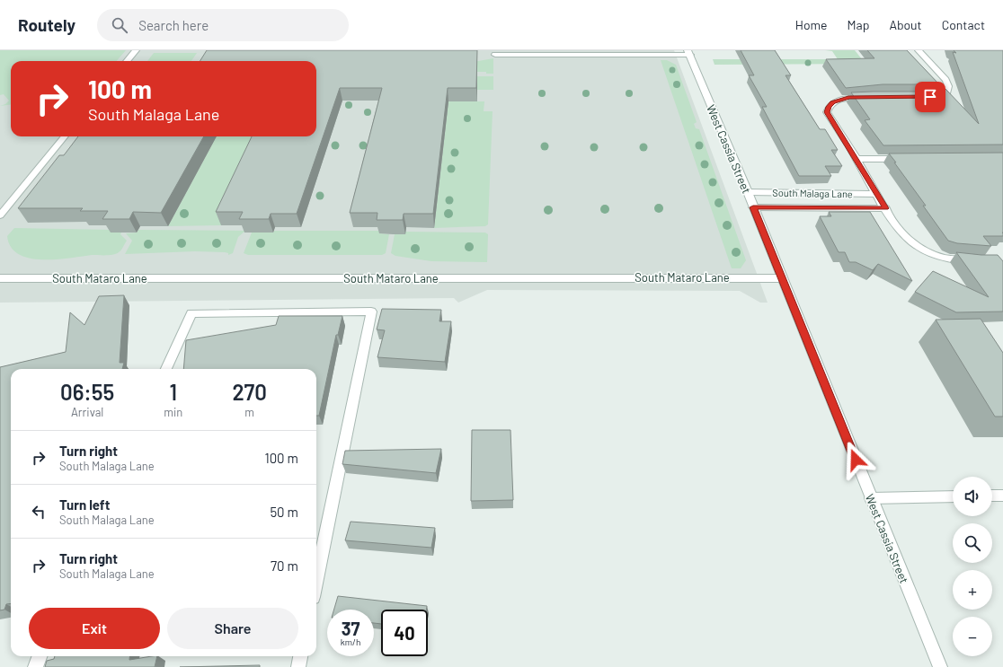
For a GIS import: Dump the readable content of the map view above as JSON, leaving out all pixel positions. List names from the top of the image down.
{
  "streets": {
    "street": ["West Cassia Street", "South Malaga Lane", "South Mataro Lane"]
  },
  "crossings": [
    ["West Cassia Street", "South Malaga Lane"],
    ["West Cassia Street", "South Mataro Lane"]
  ],
  "page": {
    "header": "Routely",
    "search": "Search here",
    "nav": [
      "Home",
      "Map",
      "About",
      "Contact"
    ],
    "turn": ["100 m", "South Malaga Lane"],
    "eta": [
      "06:55",
      "Arrival",
      "1",
      "min",
      "270",
      "m"
    ],
    "list": [
      {
        "name": "Turn right",
        "note": "South Malaga Lane",
        "value": "100 m"
      },
      {
        "name": "Turn left",
        "note": "South Malaga Lane",
        "value": "50 m"
      },
      {
        "name": "Turn right",
        "note": "South Malaga Lane",
        "value": "70 m"
      }
    ],
    "map_buttons": ["+", "−"],
    "buttons": ["Exit", "Share"],
    "speed": "37 km/h",
    "limit": "40"
  }
}
